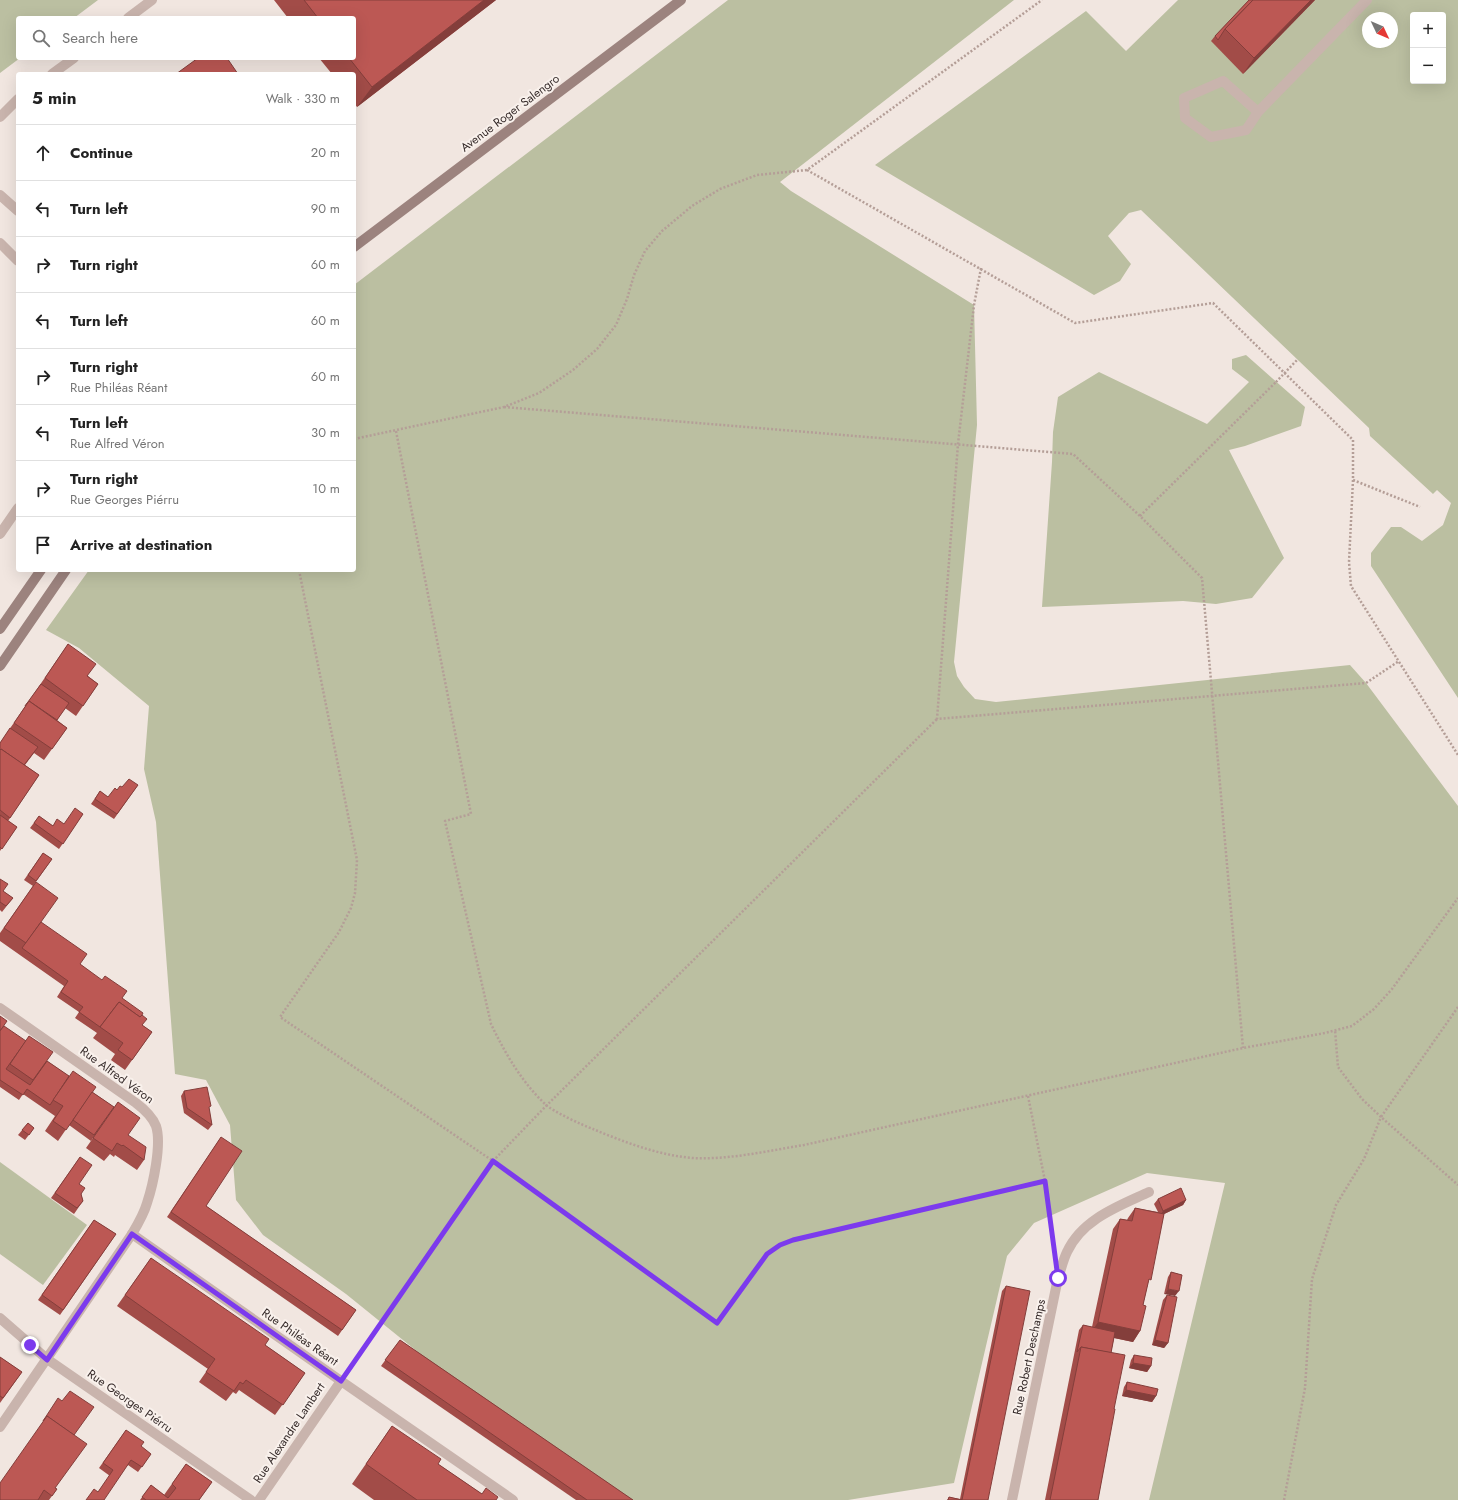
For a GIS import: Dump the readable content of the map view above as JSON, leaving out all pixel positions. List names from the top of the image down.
{
  "streets": {
    "main road": ["Avenue Roger Salengro"],
    "street": [
      "Rue Alfred Véron",
      "Rue Philéas Réant",
      "Rue Robert Deschamps",
      "Rue Georges Piérru",
      "Rue Alexandre Lambert"
    ]
  },
  "crossings": [
    ["Rue Alfred Véron", "Rue Philéas Réant"],
    ["Rue Alfred Véron", "Rue Georges Piérru"],
    ["Rue Philéas Réant", "Rue Alexandre Lambert"]
  ],
  "north": "bottom right",
  "page": {
    "map_buttons": ["+", "−"],
    "search": "Search here",
    "heading": ["5 min", "Walk · 330 m"],
    "list": [
      ["Continue", "20 m"],
      ["Turn left", "90 m"],
      ["Turn right", "60 m"],
      ["Turn left", "60 m"],
      ["Turn right", "Rue Philéas Réant", "60 m"],
      ["Turn left", "Rue Alfred Véron", "30 m"],
      ["Turn right", "Rue Georges Piérru", "10 m"],
      "Arrive at destination"
    ]
  }
}
